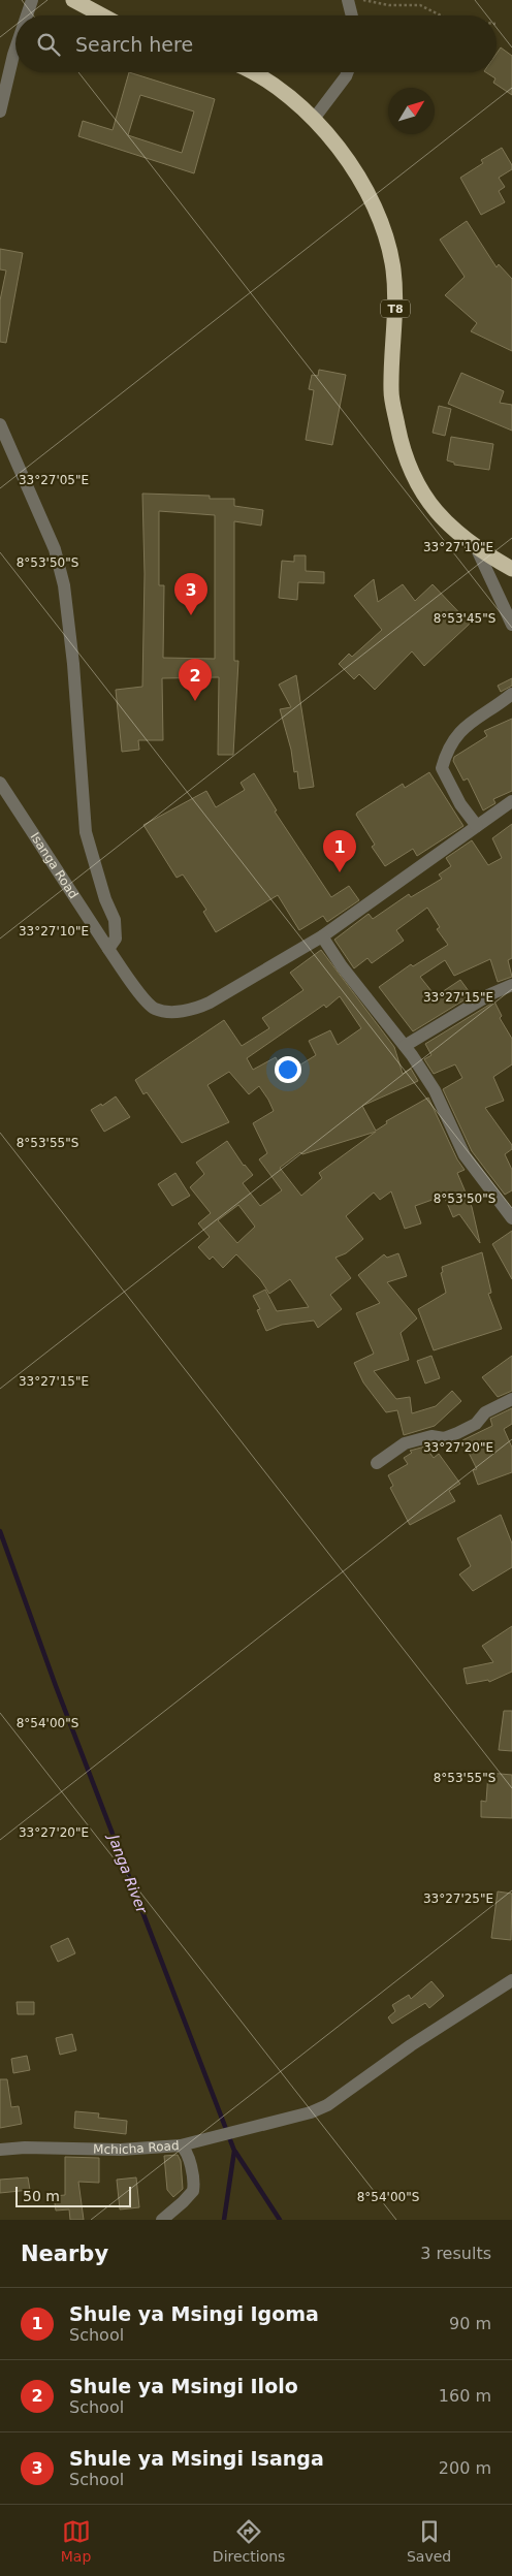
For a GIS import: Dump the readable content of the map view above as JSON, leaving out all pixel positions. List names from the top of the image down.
{
  "streets": {
    "highway": ["T8"],
    "street": ["Isanga Road", "Mchicha Road"]
  },
  "water": ["Janga River"],
  "scale_bar": "50 m",
  "north": "top right",
  "page": {
    "search": "Search here",
    "pins": ["3", "2", "1"],
    "scale": "50 m",
    "heading": ["Nearby", "3 results"],
    "list": [
      {
        "mark": "1",
        "name": "Shule ya Msingi Igoma",
        "note": "School",
        "value": "90 m"
      },
      {
        "mark": "2",
        "name": "Shule ya Msingi Ilolo",
        "note": "School",
        "value": "160 m"
      },
      {
        "mark": "3",
        "name": "Shule ya Msingi Isanga",
        "note": "School",
        "value": "200 m"
      }
    ],
    "nav": ["Map", "Directions", "Saved"]
  },
  "coordinates": [
    "33°27'05\"E",
    "33°27'10\"E",
    "8°53'50\"S",
    "8°53'45\"S",
    "33°27'15\"E",
    "8°53'55\"S",
    "33°27'20\"E",
    "8°54'00\"S",
    "33°27'25\"E"
  ]
}
